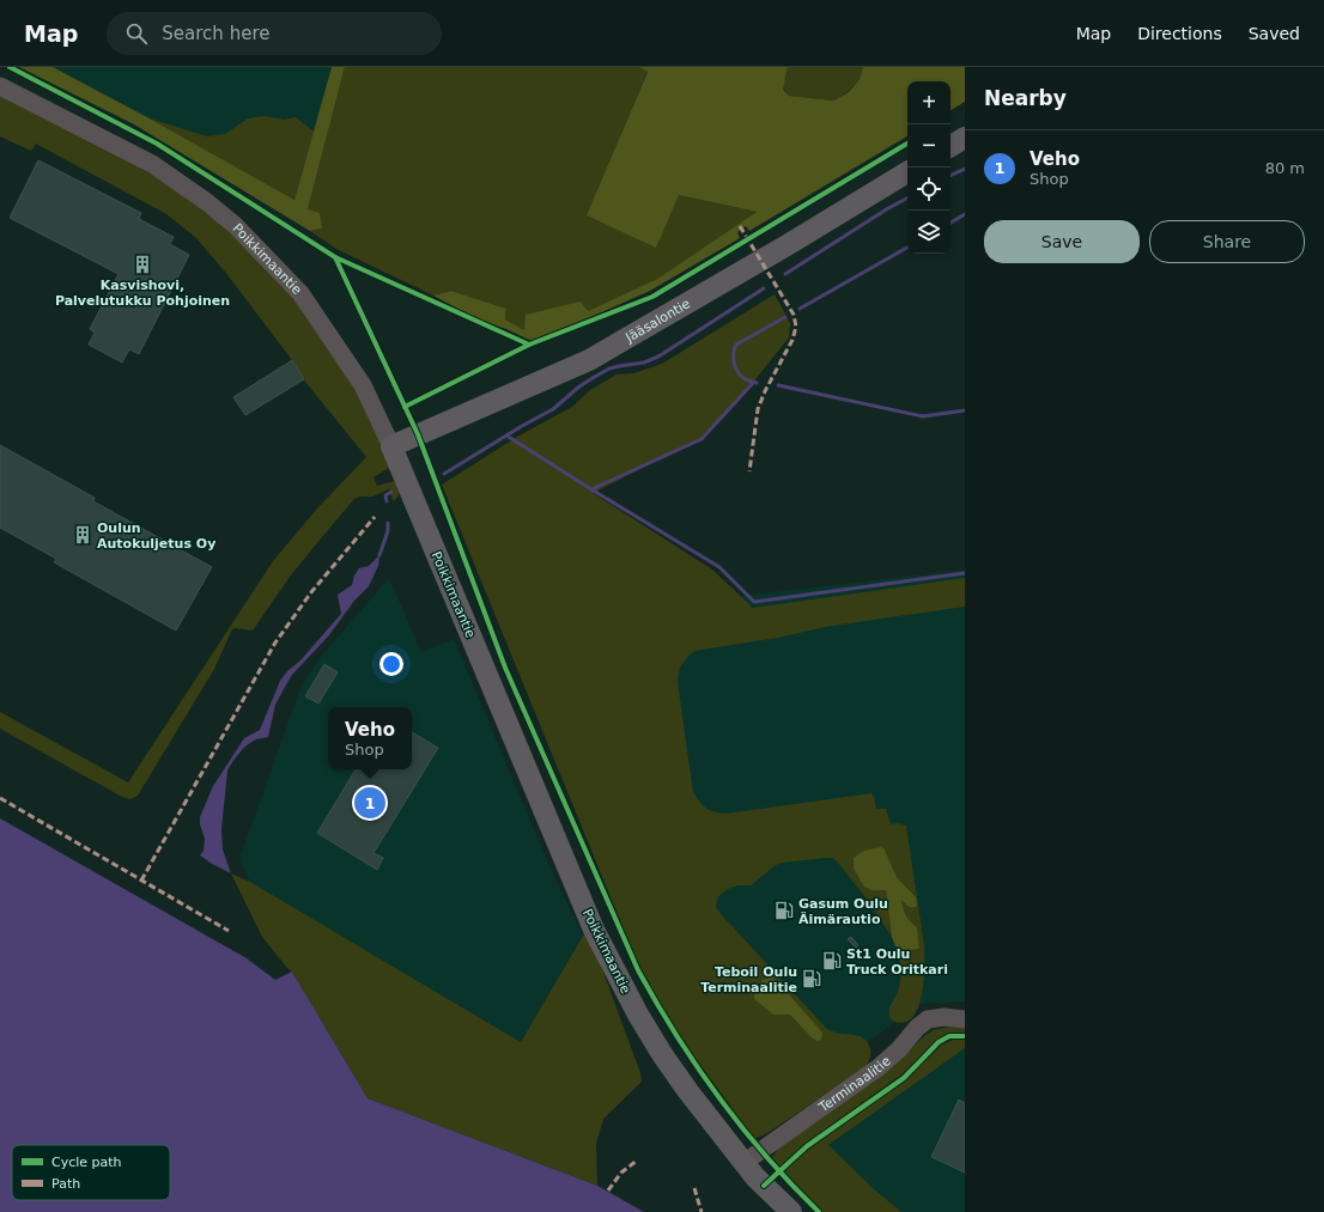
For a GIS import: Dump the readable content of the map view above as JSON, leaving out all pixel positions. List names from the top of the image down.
{
  "streets": {
    "main road": ["Poikkimaantie", "Jääsalontie"],
    "street": ["Terminaalitie"]
  },
  "crossings": [
    ["Poikkimaantie", "Jääsalontie"],
    ["Poikkimaantie", "Terminaalitie"]
  ],
  "places": {
    "building": ["Kasvishovi, Palvelutukku Pohjoinen", "Oulun Autokuljetus Oy"],
    "fuel station": ["Gasum Oulu Äimärautio", "St1 Oulu Truck Oritkari", "Teboil Oulu Terminaalitie"]
  },
  "legend": ["Cycle path", "Path"],
  "page": {
    "header": "Map",
    "search": "Search here",
    "nav": ["Map", "Directions", "Saved"],
    "heading": "Nearby",
    "map_buttons": ["+", "−"],
    "list": [
      {
        "mark": "1",
        "name": "Veho",
        "note": "Shop",
        "value": "80 m"
      }
    ],
    "buttons": ["Save", "Share"],
    "popup": ["Veho", "Shop"],
    "pins": "1"
  }
}
